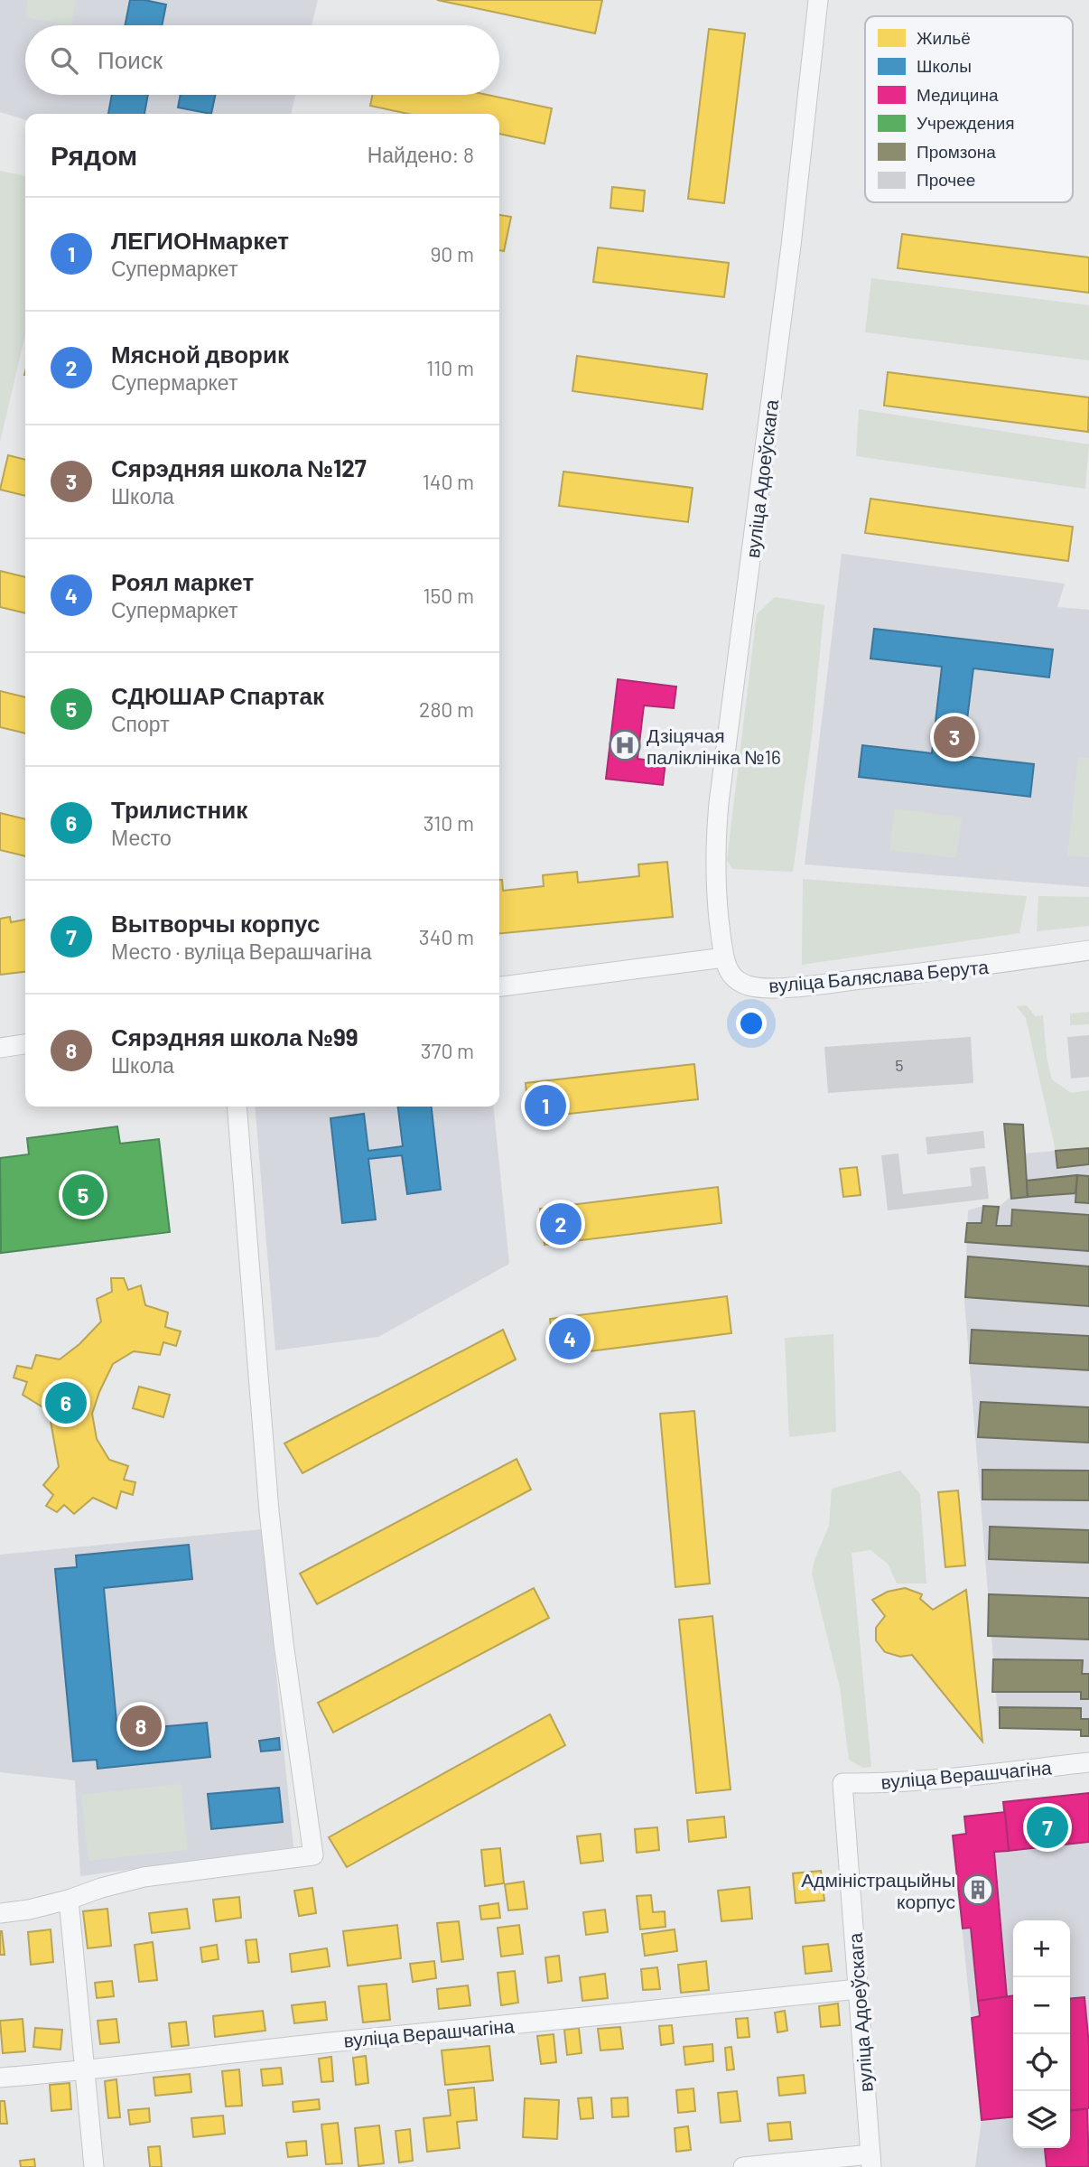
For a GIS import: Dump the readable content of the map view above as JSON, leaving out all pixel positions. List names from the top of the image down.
{
  "streets": {
    "street": ["вуліца Адоеўскага", "вуліца Баляслава Берута", "вуліца Верашчагіна"]
  },
  "crossings": [
    ["вуліца Адоеўскага", "вуліца Баляслава Берута"],
    ["вуліца Адоеўскага", "вуліца Верашчагіна"]
  ],
  "places": {
    "hospital": ["Дзіцячая паліклініка №16"],
    "building": ["Адміністрацыйны корпус"]
  },
  "house_numbers": ["5"],
  "legend": [
    "Жильё",
    "Школы",
    "Медицина",
    "Учреждения",
    "Промзона",
    "Прочее"
  ],
  "page": {
    "search": "Поиск",
    "heading": ["Рядом", "Найдено: 8"],
    "list": [
      {
        "mark": "1",
        "name": "ЛЕГИОНмаркет",
        "note": "Супермаркет",
        "value": "90 m"
      },
      {
        "mark": "2",
        "name": "Мясной дворик",
        "note": "Супермаркет",
        "value": "110 m"
      },
      {
        "mark": "3",
        "name": "Сярэдняя школа №127",
        "note": "Школа",
        "value": "140 m"
      },
      {
        "mark": "4",
        "name": "Роял маркет",
        "note": "Супермаркет",
        "value": "150 m"
      },
      {
        "mark": "5",
        "name": "СДЮШАР Спартак",
        "note": "Спорт",
        "value": "280 m"
      },
      {
        "mark": "6",
        "name": "Трилистник",
        "note": "Место",
        "value": "310 m"
      },
      {
        "mark": "7",
        "name": "Вытворчы корпус",
        "note": "Место · вуліца Верашчагіна",
        "value": "340 m"
      },
      {
        "mark": "8",
        "name": "Сярэдняя школа №99",
        "note": "Школа",
        "value": "370 m"
      }
    ],
    "pins": [
      "3",
      "1",
      "5",
      "2",
      "4",
      "6",
      "8",
      "7"
    ],
    "map_buttons": ["+", "−"]
  }
}
